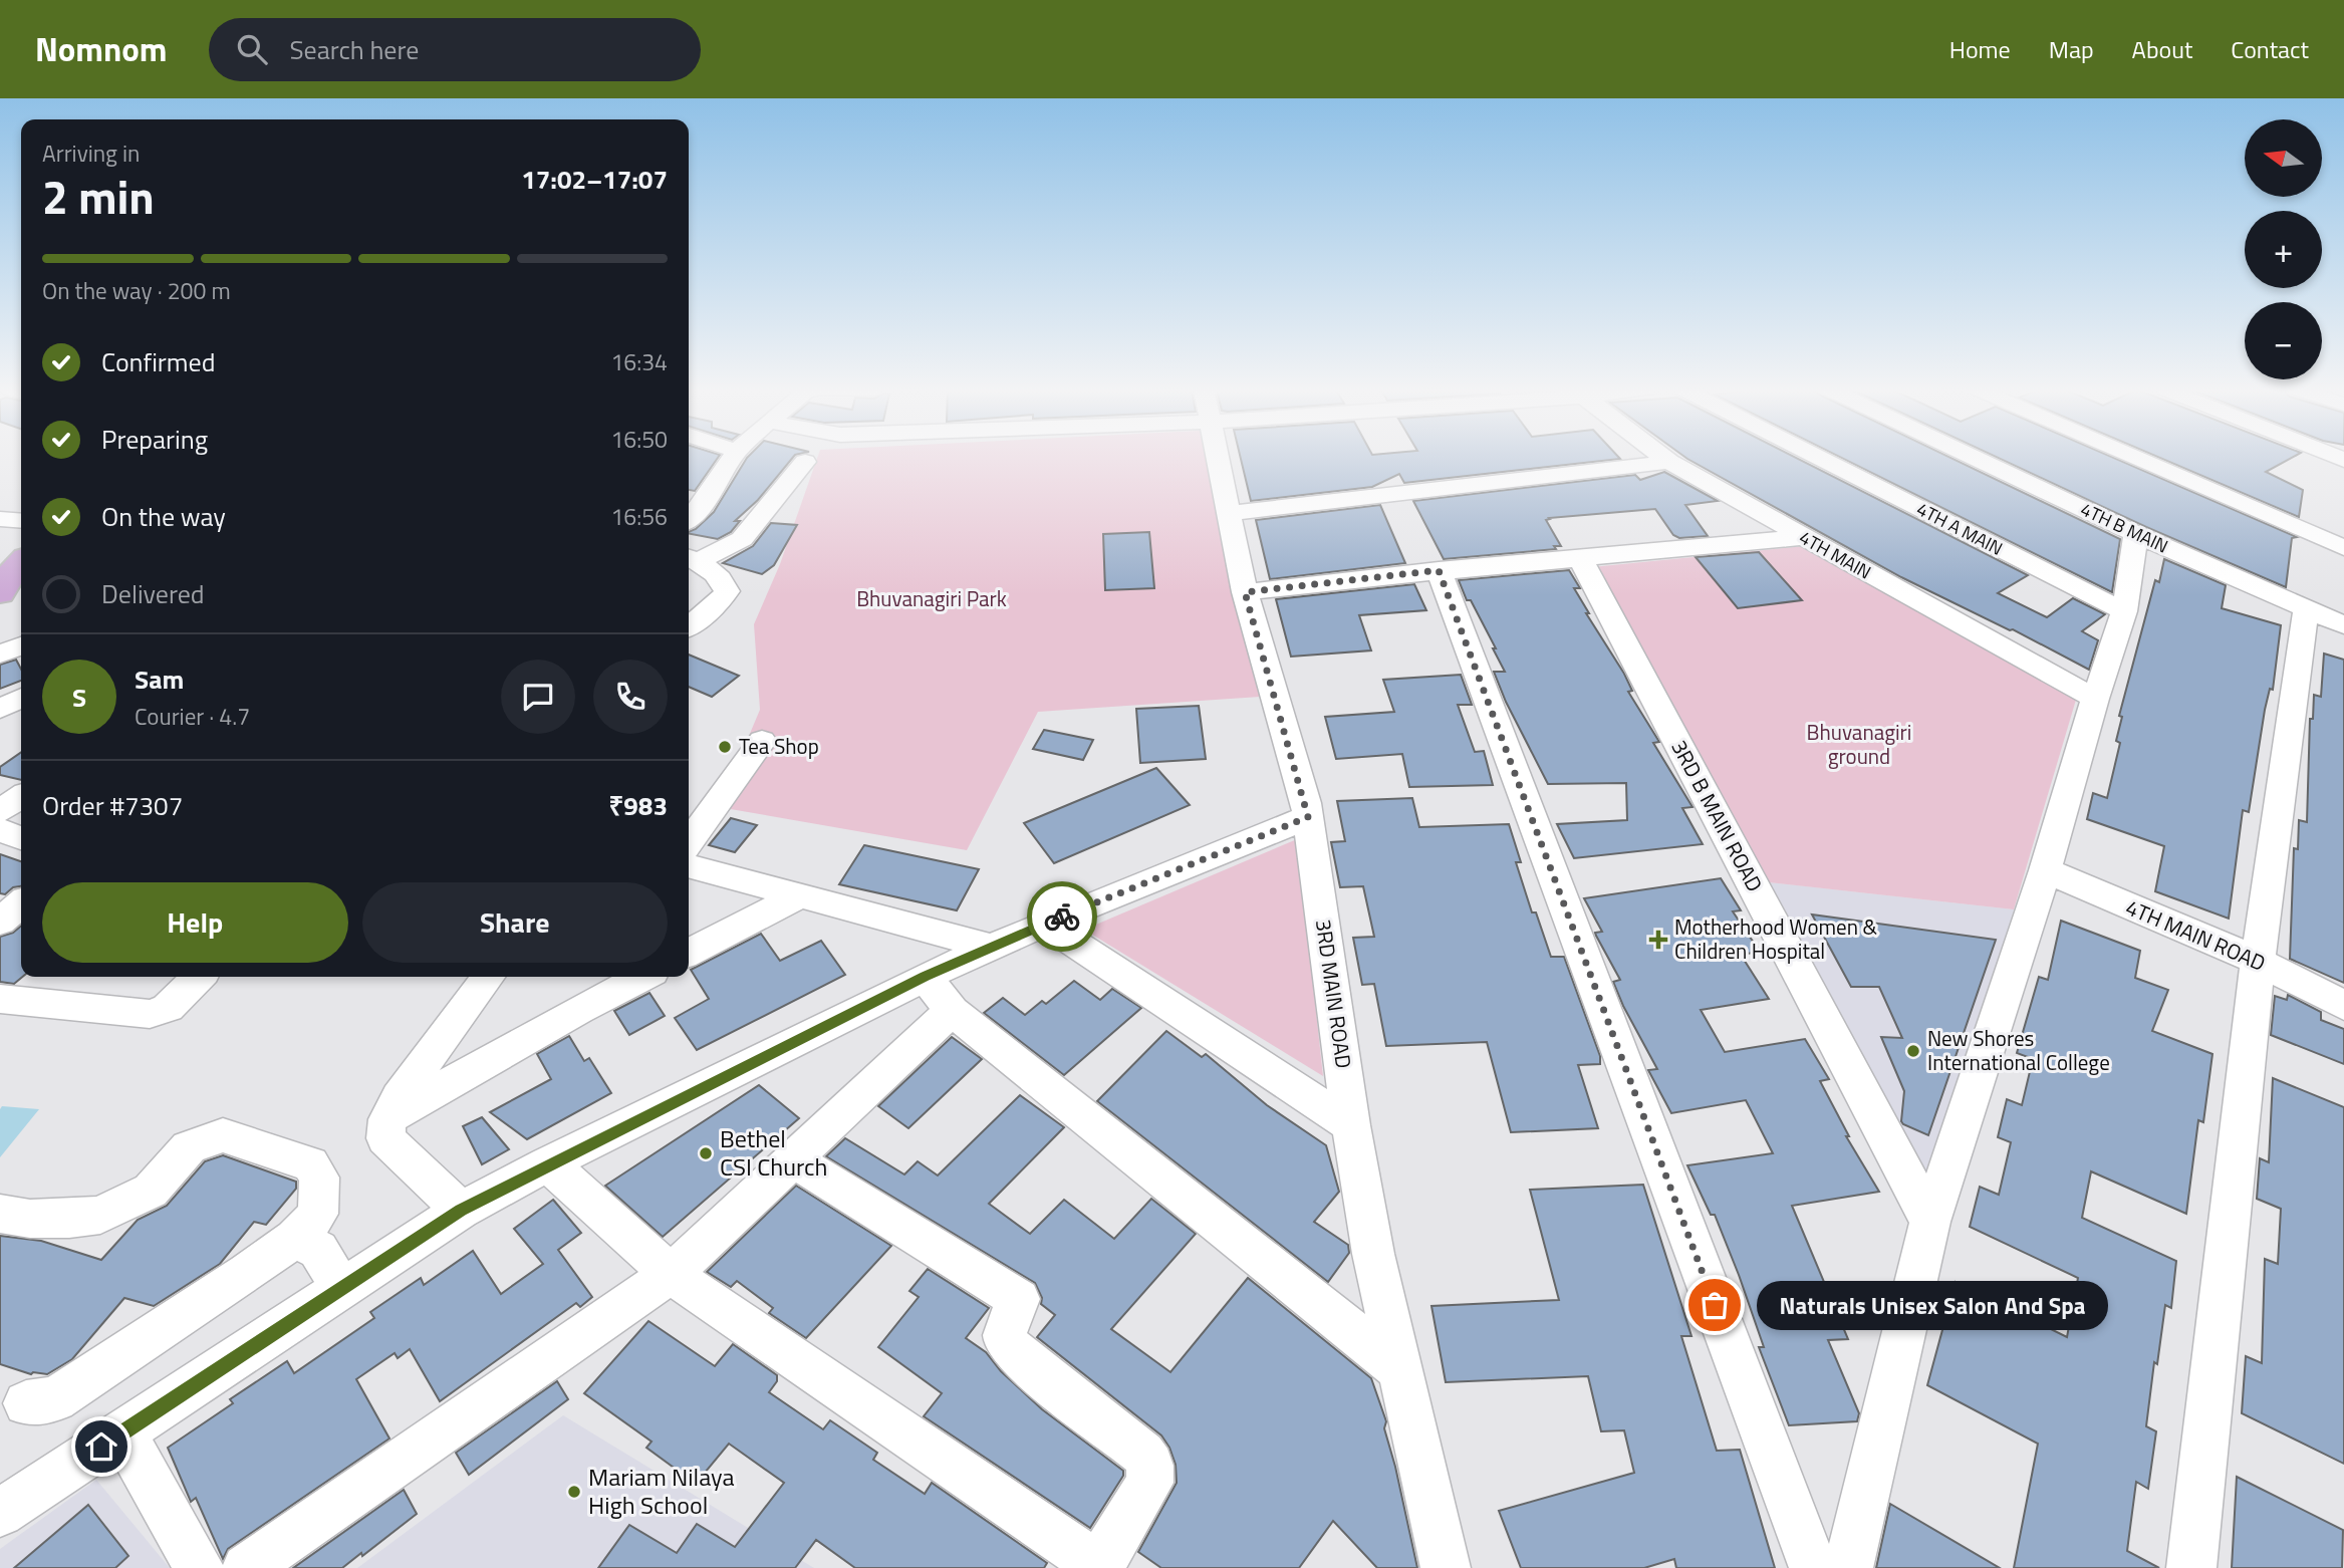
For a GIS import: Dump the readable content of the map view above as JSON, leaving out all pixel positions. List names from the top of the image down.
{
  "streets": {
    "street": [
      "4TH B MAIN",
      "4TH A MAIN",
      "4TH MAIN",
      "3RD B MAIN ROAD",
      "4TH MAIN ROAD",
      "3RD MAIN ROAD"
    ]
  },
  "parks": ["Bhuvanagiri Park", "Bhuvanagiri ground"],
  "places": {
    "other": [
      "Tea Shop",
      "New Shores International College",
      "Bethel CSI Church",
      "Naturals Unisex Salon And Spa",
      "Mariam Nilaya High School"
    ],
    "health": ["Motherhood Women & Children Hospital"]
  },
  "north": "left",
  "page": {
    "header": "Nomnom",
    "search": "Search here",
    "nav": [
      "Home",
      "Map",
      "About",
      "Contact"
    ],
    "map_buttons": ["+", "−"],
    "heading": ["2 min", "Arriving in", "17:02–17:07"],
    "panel": [
      "Sam",
      "Courier · 4.7",
      "Order #7307",
      "₹983"
    ],
    "bar": "On the way · 200 m",
    "list": [
      ["Confirmed", "16:34"],
      ["Preparing", "16:50"],
      ["On the way", "16:56"],
      "Delivered"
    ],
    "round": "S",
    "buttons": ["Help", "Share"],
    "bubble": "Naturals Unisex Salon And Spa"
  }
}
